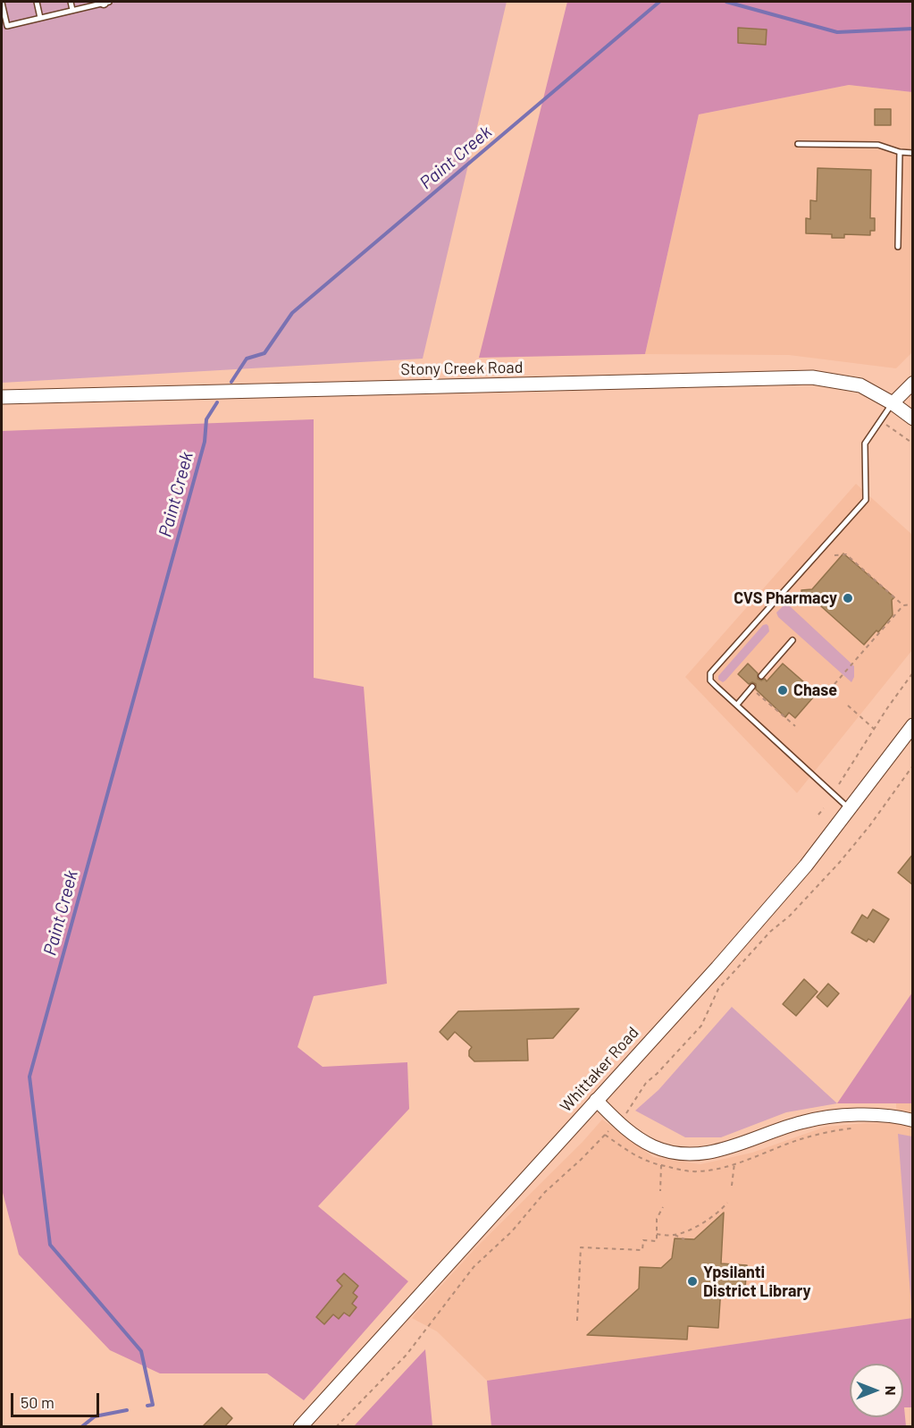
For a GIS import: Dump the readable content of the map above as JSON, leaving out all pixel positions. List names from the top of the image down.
{
  "streets": {
    "main road": ["Stony Creek Road", "Whittaker Road"]
  },
  "water": ["Paint Creek"],
  "places": ["CVS Pharmacy", "Chase", "Ypsilanti District Library"],
  "scale_bar": "50 m",
  "north": "right"
}
